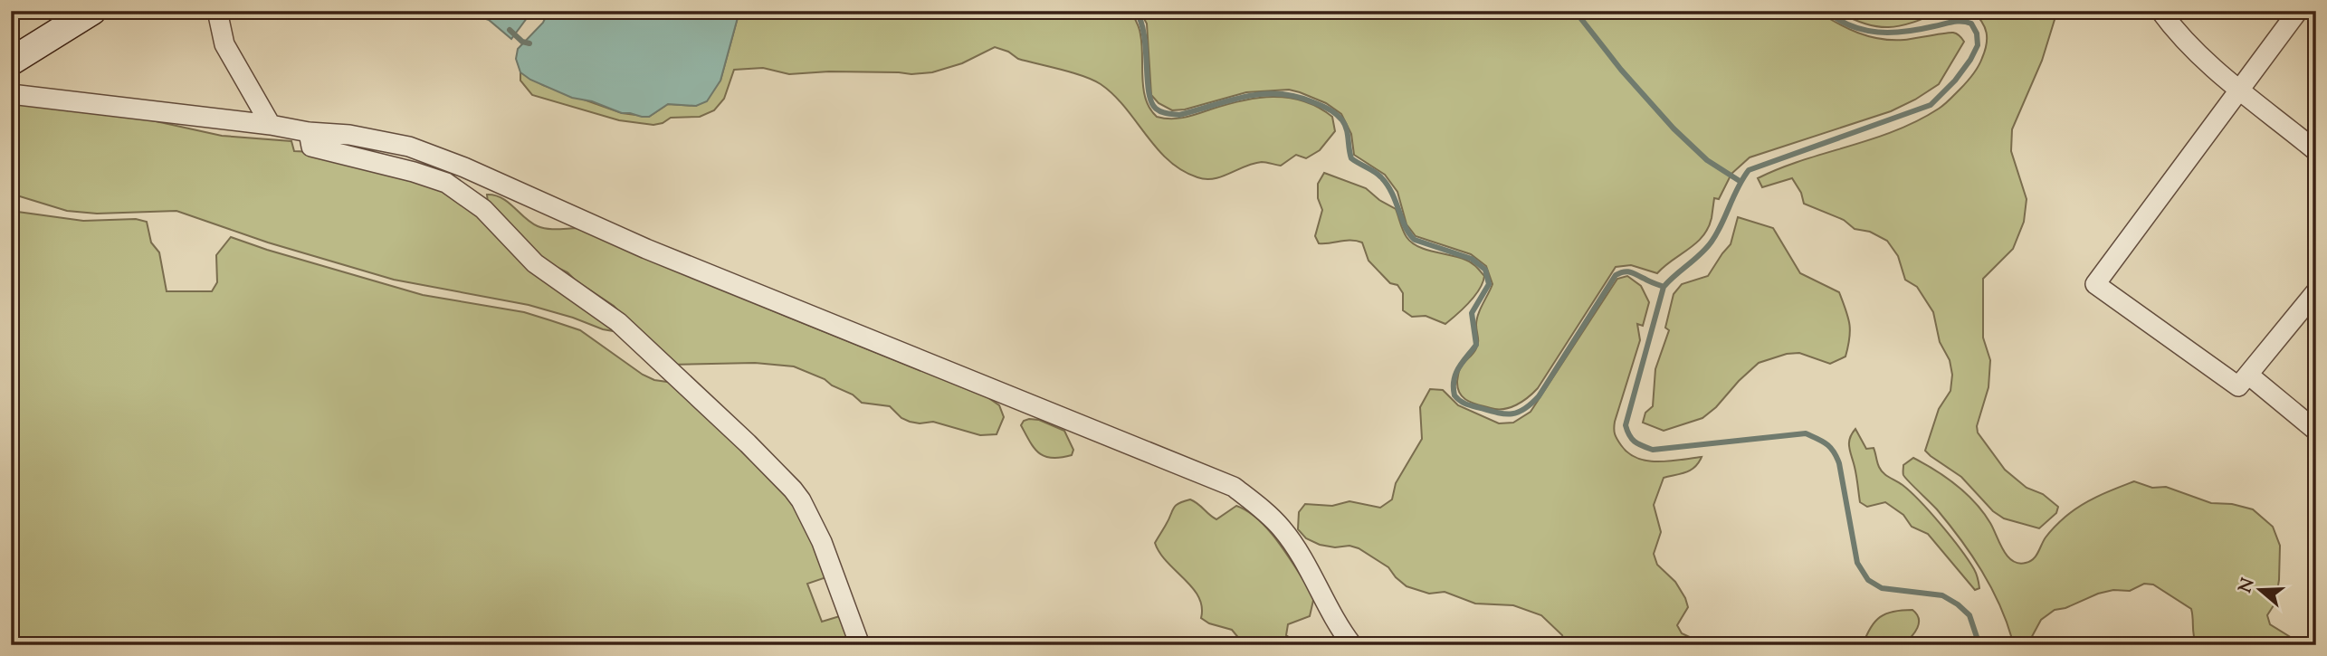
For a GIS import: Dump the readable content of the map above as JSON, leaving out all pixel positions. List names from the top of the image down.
{
  "north": "left"
}
